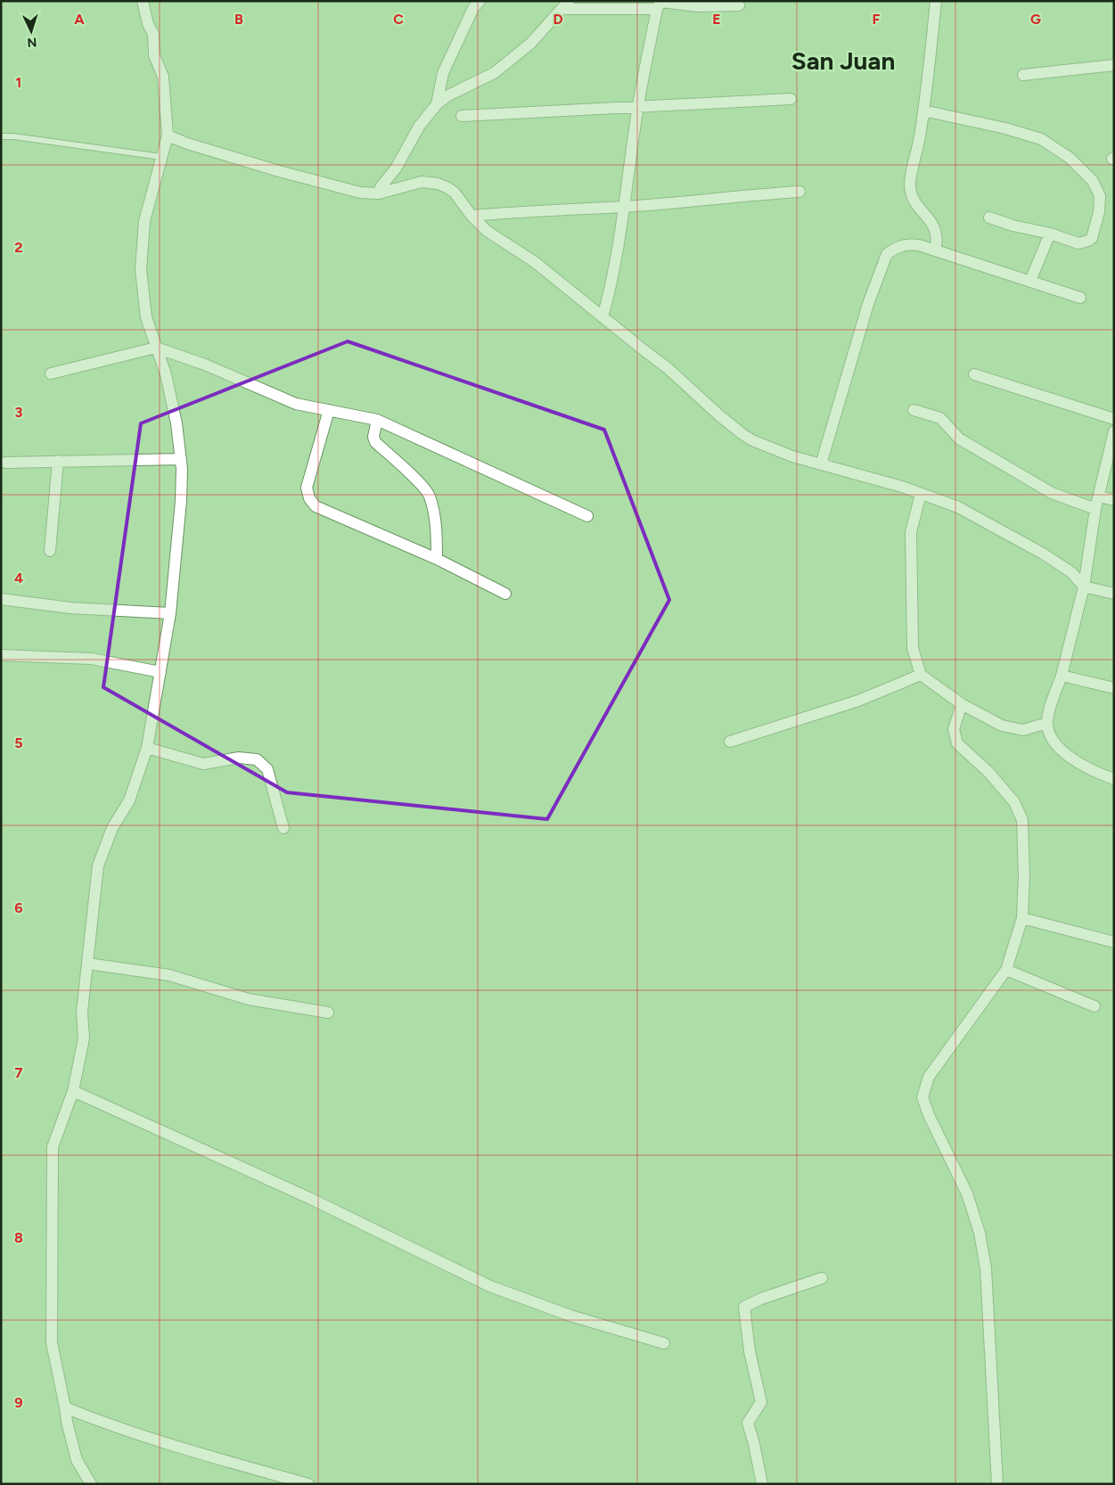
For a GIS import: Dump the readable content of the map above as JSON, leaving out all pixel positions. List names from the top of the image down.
{
  "districts": ["San Juan"],
  "north": "bottom",
  "grid": {
    "columns": [
      "A",
      "B",
      "C",
      "D",
      "E",
      "F",
      "G"
    ],
    "rows": [
      "1",
      "2",
      "3",
      "4",
      "5",
      "6",
      "7",
      "8",
      "9"
    ]
  }
}
